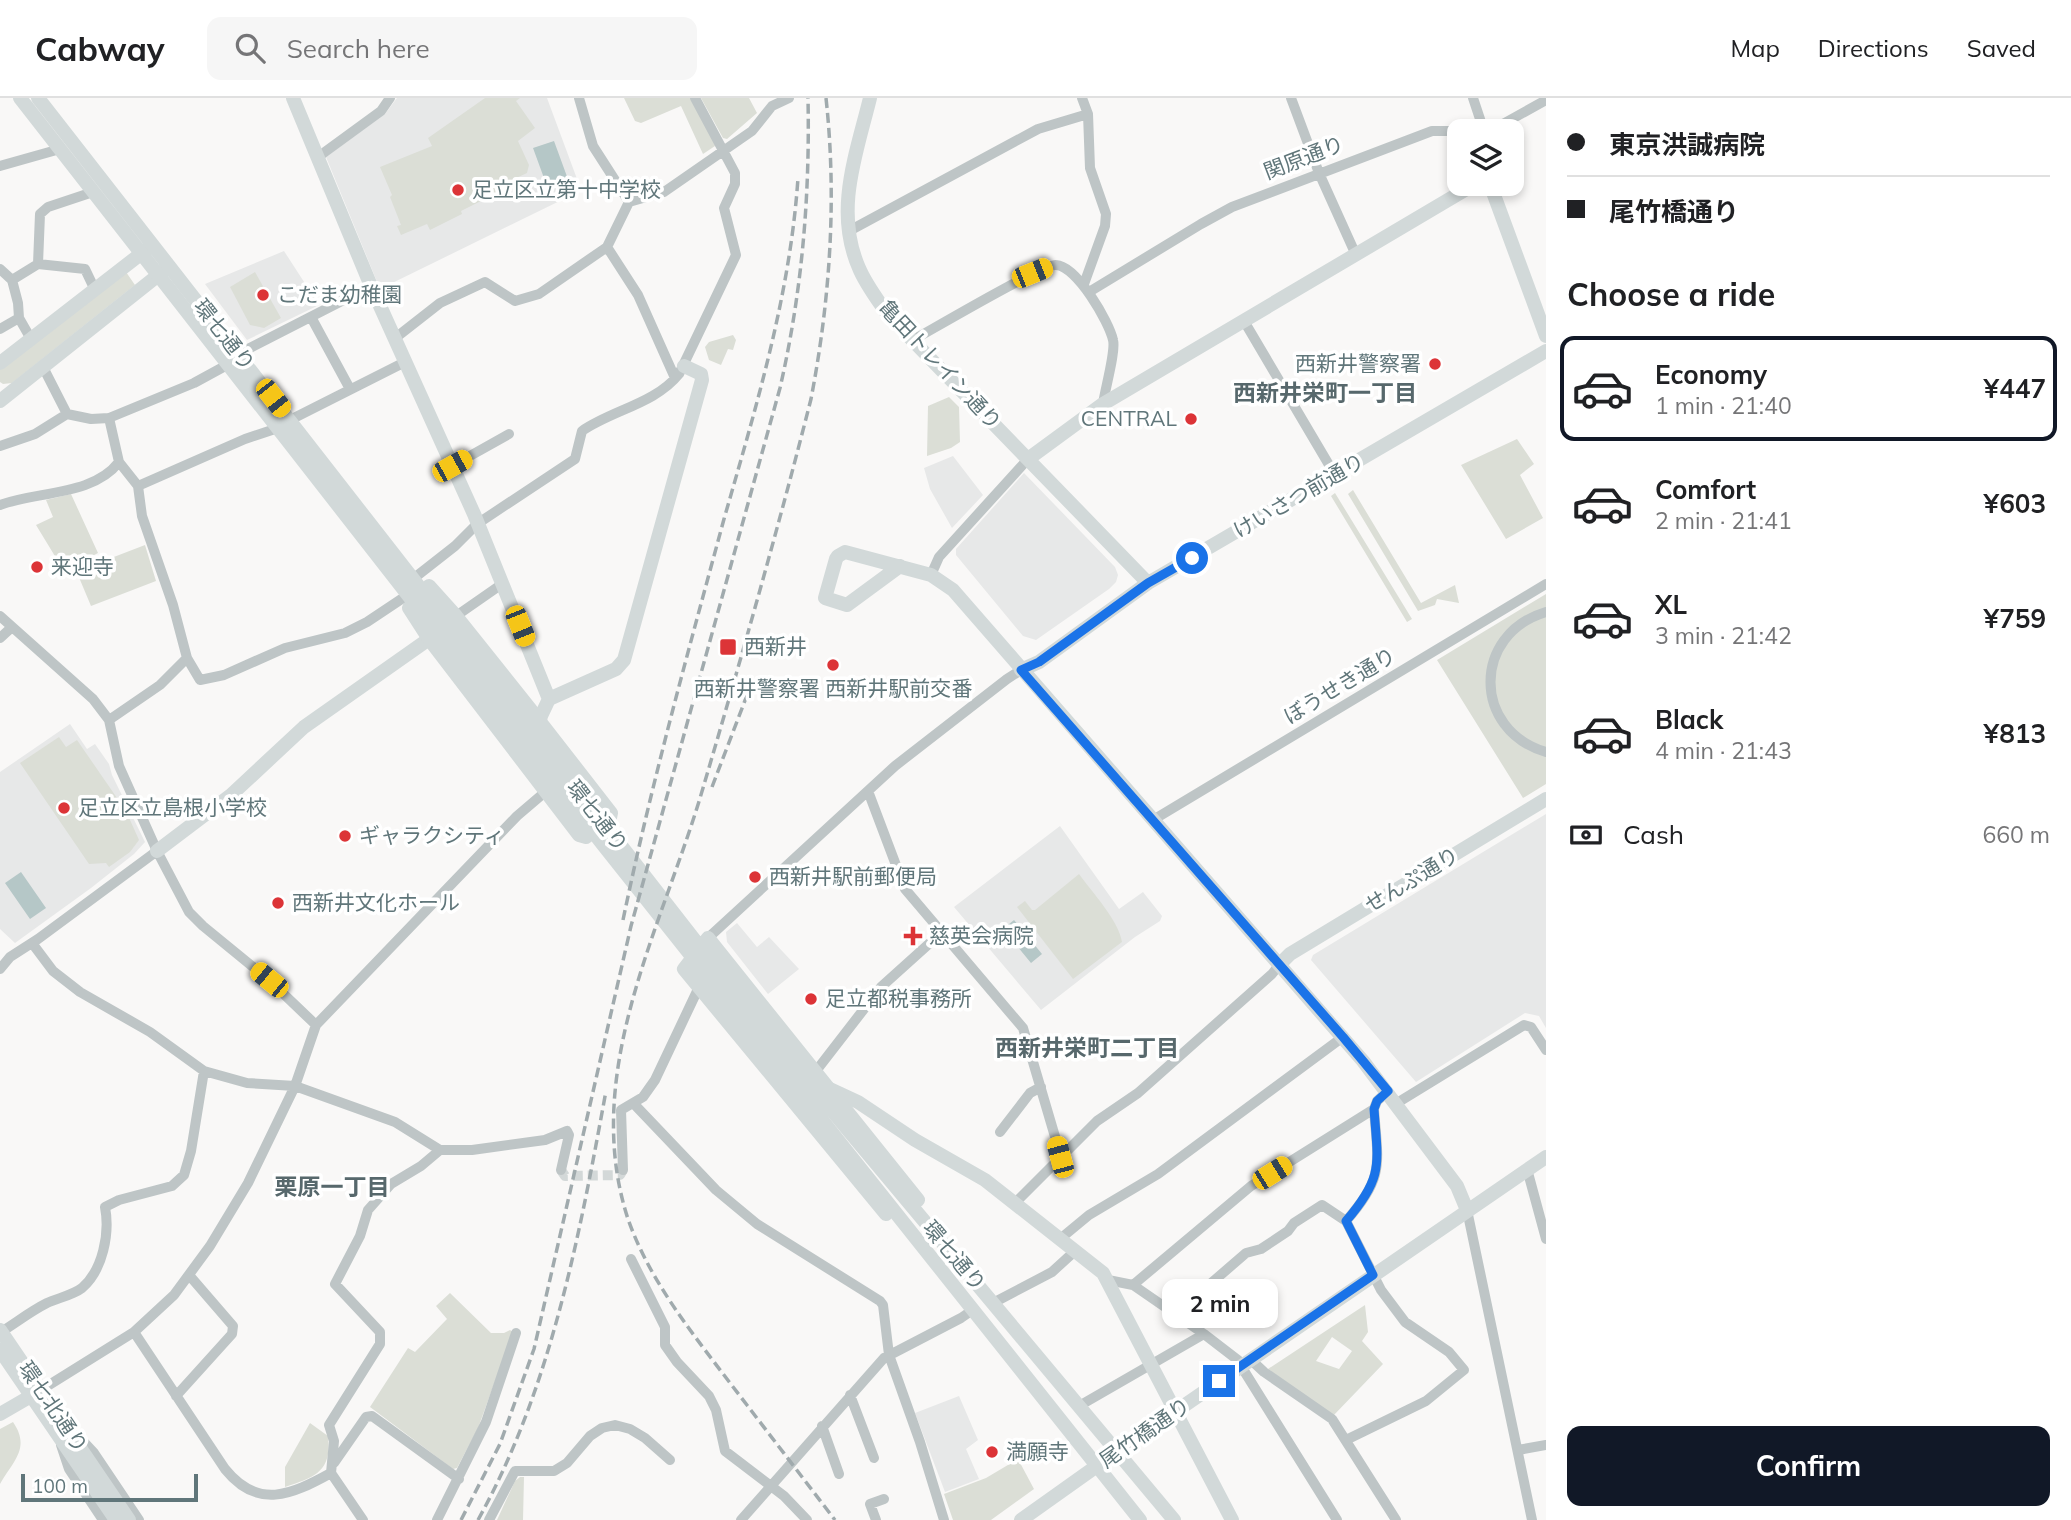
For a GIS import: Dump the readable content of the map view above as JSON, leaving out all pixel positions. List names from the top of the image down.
{
  "streets": {
    "street": [
      "関原通り",
      "環七通り",
      "亀田トレイン通り",
      "けいさつ前通り",
      "ぼうせき通り",
      "せんぷ通り",
      "環七北通り",
      "尾竹橋通り"
    ]
  },
  "crossings": [
    ["環七通り", "尾竹橋通り"],
    ["亀田トレイン通り", "けいさつ前通り"]
  ],
  "districts": ["西新井栄町一丁目", "西新井栄町二丁目", "栗原一丁目"],
  "places": {
    "other": [
      "足立区立第十中学校",
      "こだま幼稚園",
      "西新井警察署",
      "CENTRAL",
      "来迎寺",
      "西新井警察署 西新井駅前交番",
      "足立区立島根小学校",
      "ギャラクシティ",
      "西新井駅前郵便局",
      "西新井文化ホール",
      "足立都税事務所",
      "満願寺"
    ],
    "transit": ["西新井"],
    "health": ["慈英会病院"]
  },
  "scale_bar": "100 m",
  "page": {
    "header": "Cabway",
    "search": "Search here",
    "nav": ["Map", "Directions", "Saved"],
    "banner": ["東京洪誠病院", "尾竹橋通り"],
    "heading": "Choose a ride",
    "list": [
      {
        "name": "Economy",
        "note": "1 min · 21:40",
        "value": "¥447"
      },
      {
        "name": "Comfort",
        "note": "2 min · 21:41",
        "value": "¥603"
      },
      {
        "name": "XL",
        "note": "3 min · 21:42",
        "value": "¥759"
      },
      {
        "name": "Black",
        "note": "4 min · 21:43",
        "value": "¥813"
      }
    ],
    "pay": ["Cash", "660 m"],
    "bubble": "2 min",
    "buttons": "Confirm",
    "scale": "100 m"
  }
}
